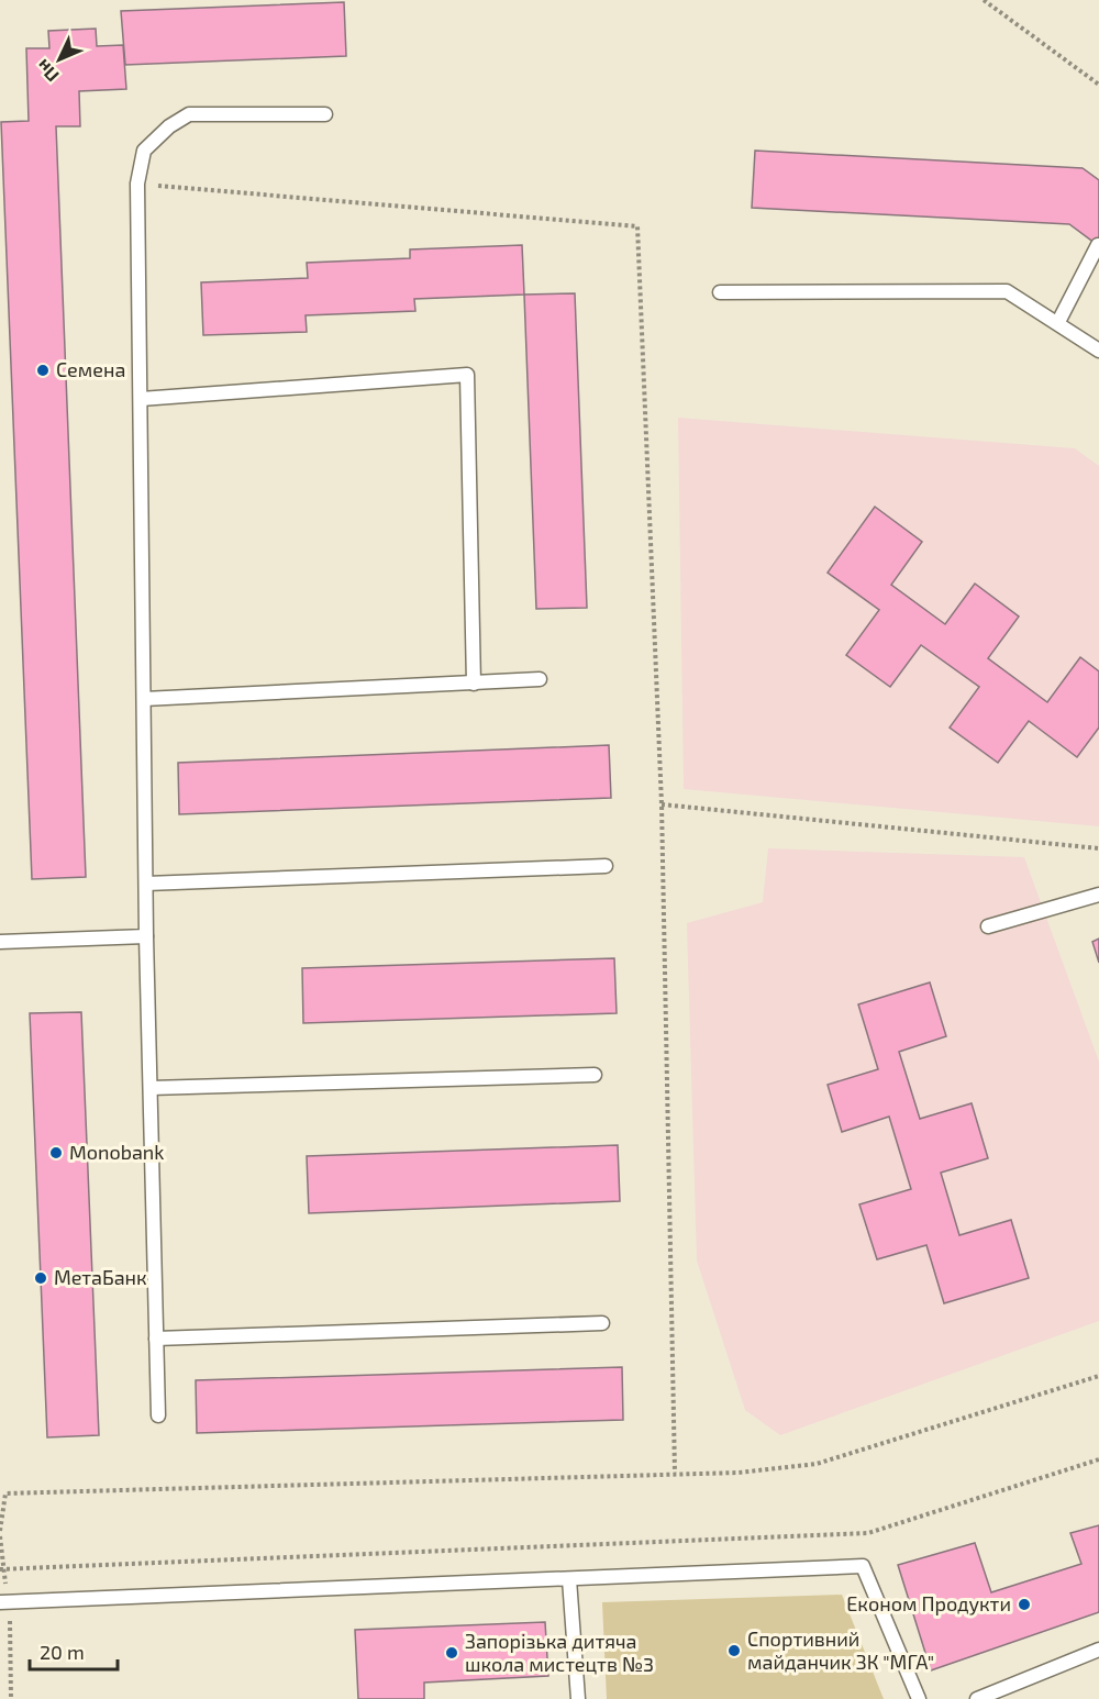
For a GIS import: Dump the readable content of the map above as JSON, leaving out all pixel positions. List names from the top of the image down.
{
  "places": [
    "Семена",
    "Monobank",
    "МетаБанк",
    "Економ Продукти",
    "Спортивний майданчик ЗК \"МГА\"",
    "Запорізька дитяча школа мистецтв №3"
  ],
  "scale_bar": "20 m",
  "north": "bottom left"
}
